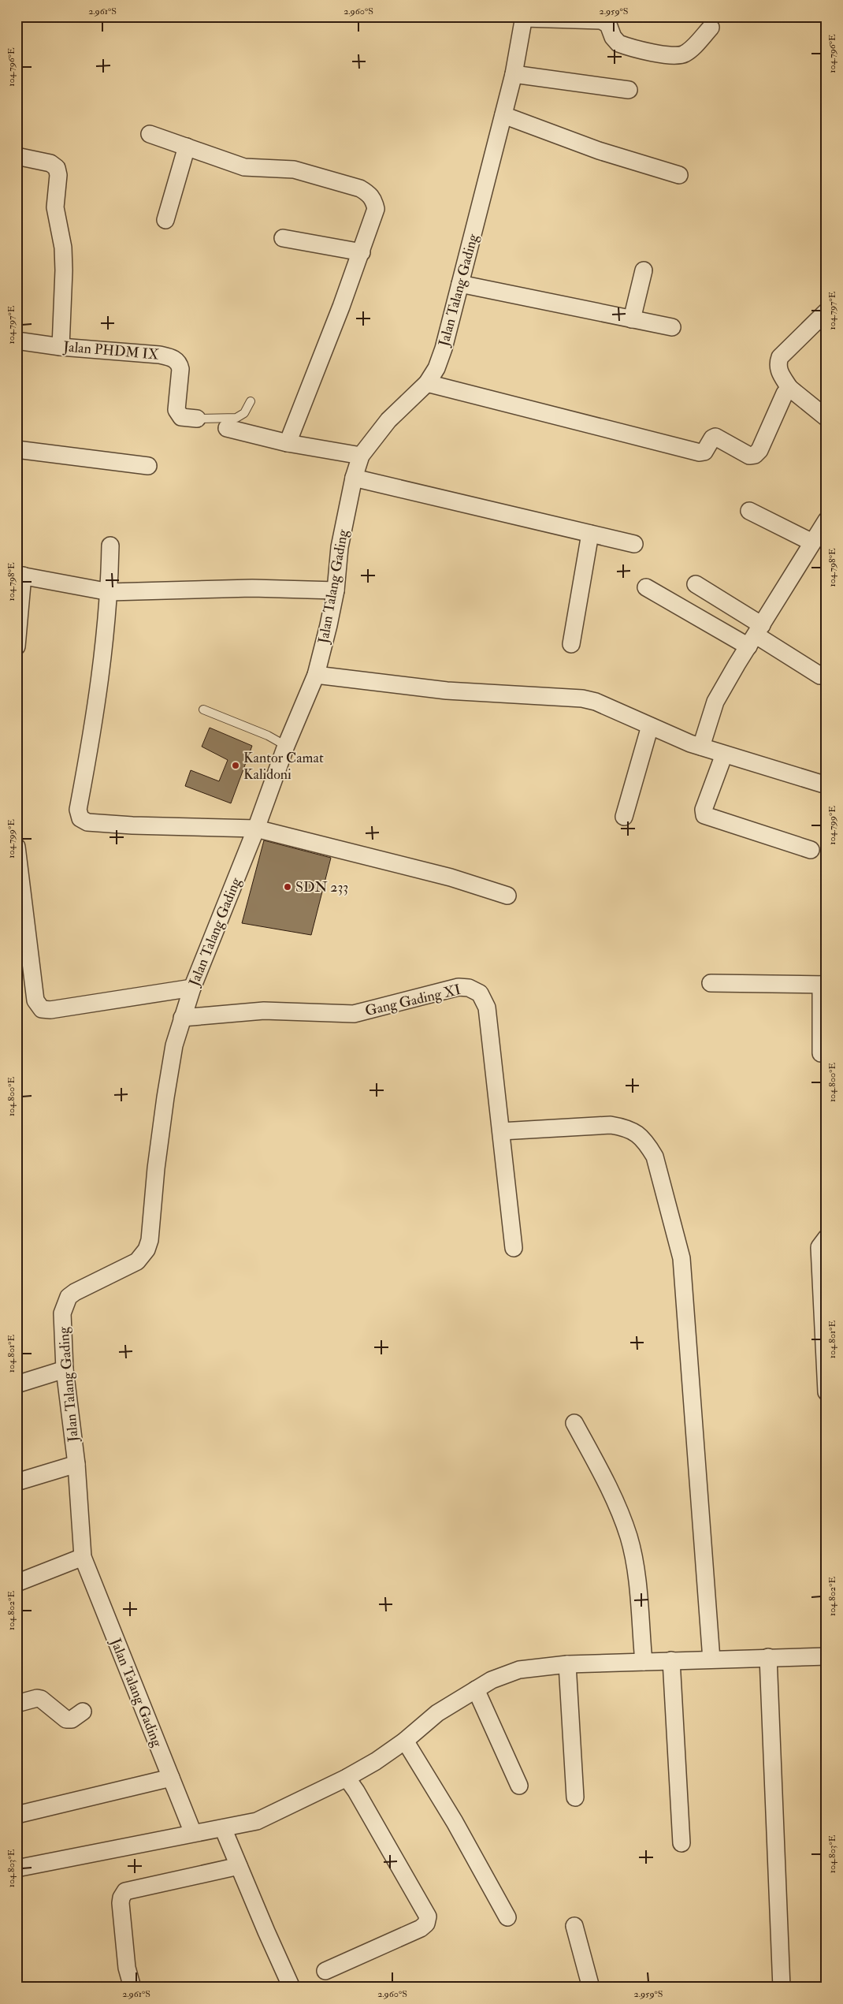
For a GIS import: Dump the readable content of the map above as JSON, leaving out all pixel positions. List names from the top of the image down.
{
  "streets": {
    "street": ["Jalan Talang Gading", "Jalan PHDM IX", "Gang Gading XI"]
  },
  "crossings": [
    ["Jalan Talang Gading", "Gang Gading XI"]
  ],
  "places": ["Kantor Camat Kalidoni", "SDN 233"],
  "coordinates": [
    "2.961°S",
    "2.960°S",
    "2.959°S",
    "104.796°E",
    "104.797°E",
    "104.798°E",
    "104.799°E",
    "104.800°E",
    "104.801°E",
    "104.802°E",
    "104.803°E"
  ]
}
